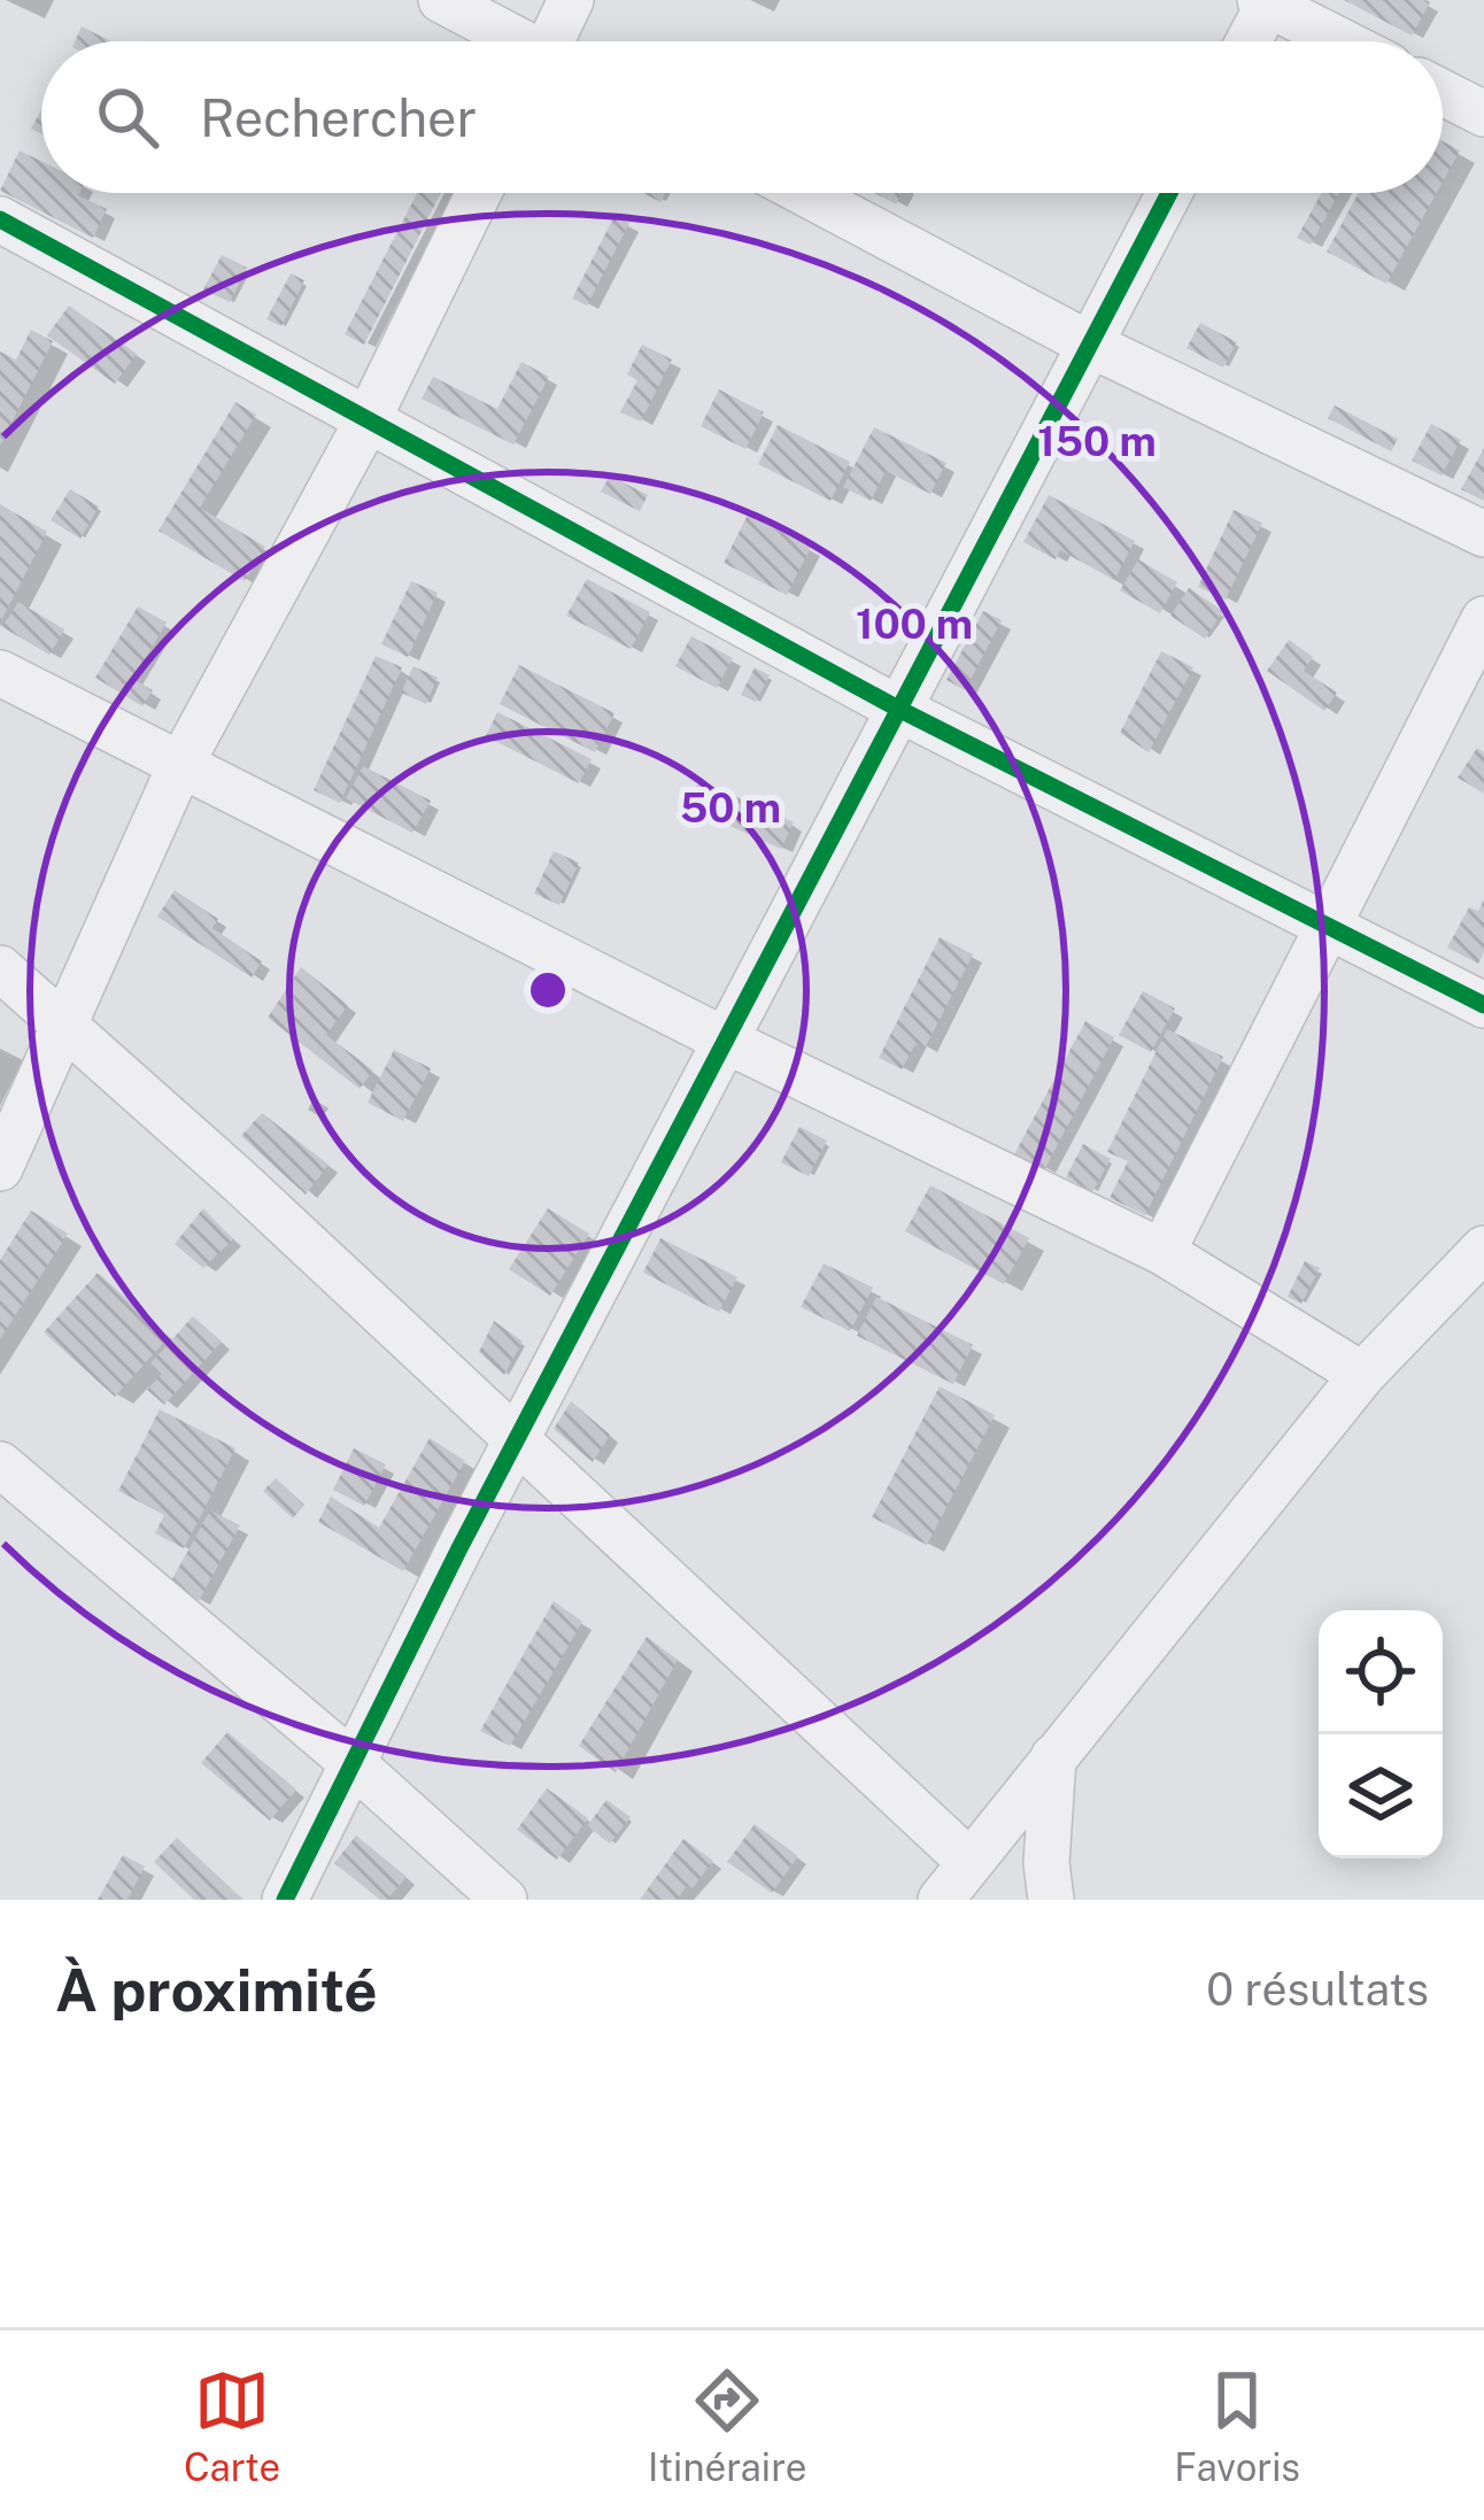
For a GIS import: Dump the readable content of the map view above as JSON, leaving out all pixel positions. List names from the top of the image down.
{
  "page": {
    "search": "Rechercher",
    "heading": ["À proximité", "0 résultats"],
    "nav": ["Carte", "Itinéraire", "Favoris"]
  },
  "rings": ["150 m", "100 m", "50 m"]
}
